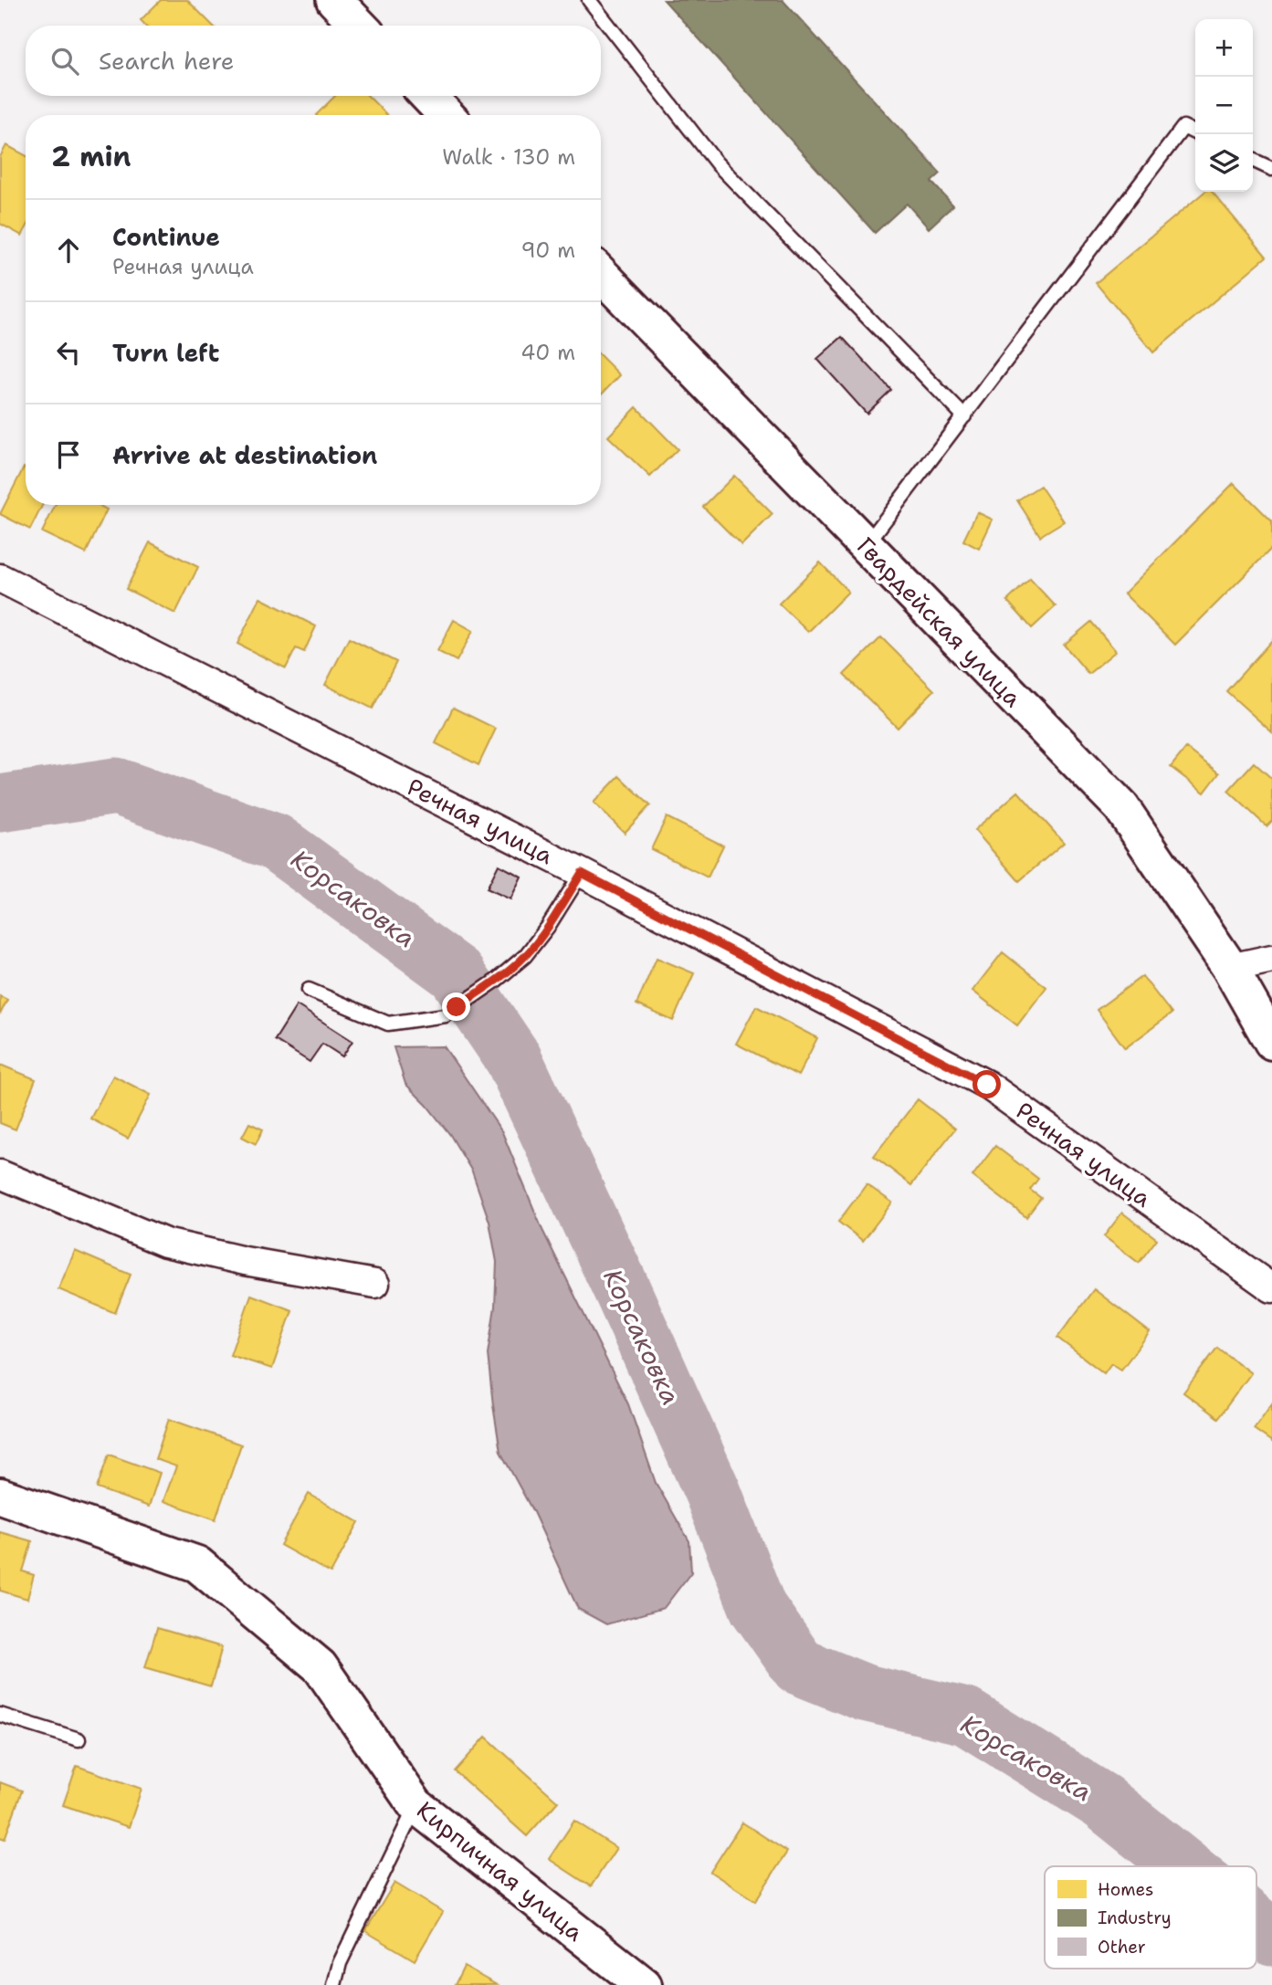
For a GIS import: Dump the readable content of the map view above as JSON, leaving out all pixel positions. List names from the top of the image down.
{
  "streets": {
    "main road": ["Гвардейская улица", "Кирпичная улица"],
    "street": ["Речная улица"]
  },
  "water": ["Корсаковка"],
  "legend": ["Homes", "Industry", "Other"],
  "page": {
    "map_buttons": ["+", "−"],
    "search": "Search here",
    "heading": ["2 min", "Walk · 130 m"],
    "list": [
      ["Continue", "Речная улица", "90 m"],
      ["Turn left", "40 m"],
      "Arrive at destination"
    ]
  }
}
